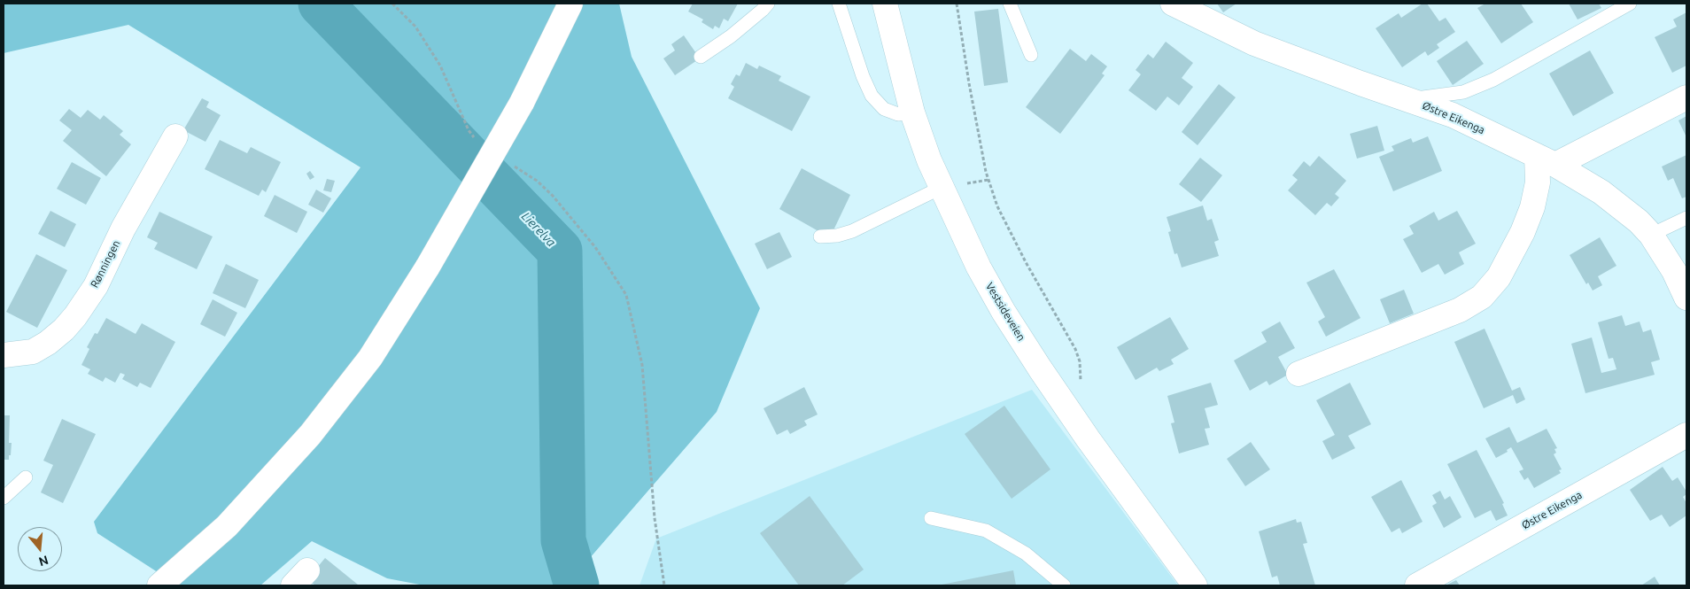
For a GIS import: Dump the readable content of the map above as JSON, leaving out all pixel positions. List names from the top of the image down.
{
  "streets": {
    "street": ["Østre Eikenga", "Rønningen", "Vestsideveien"]
  },
  "water": ["Lierelva"],
  "north": "bottom"
}
